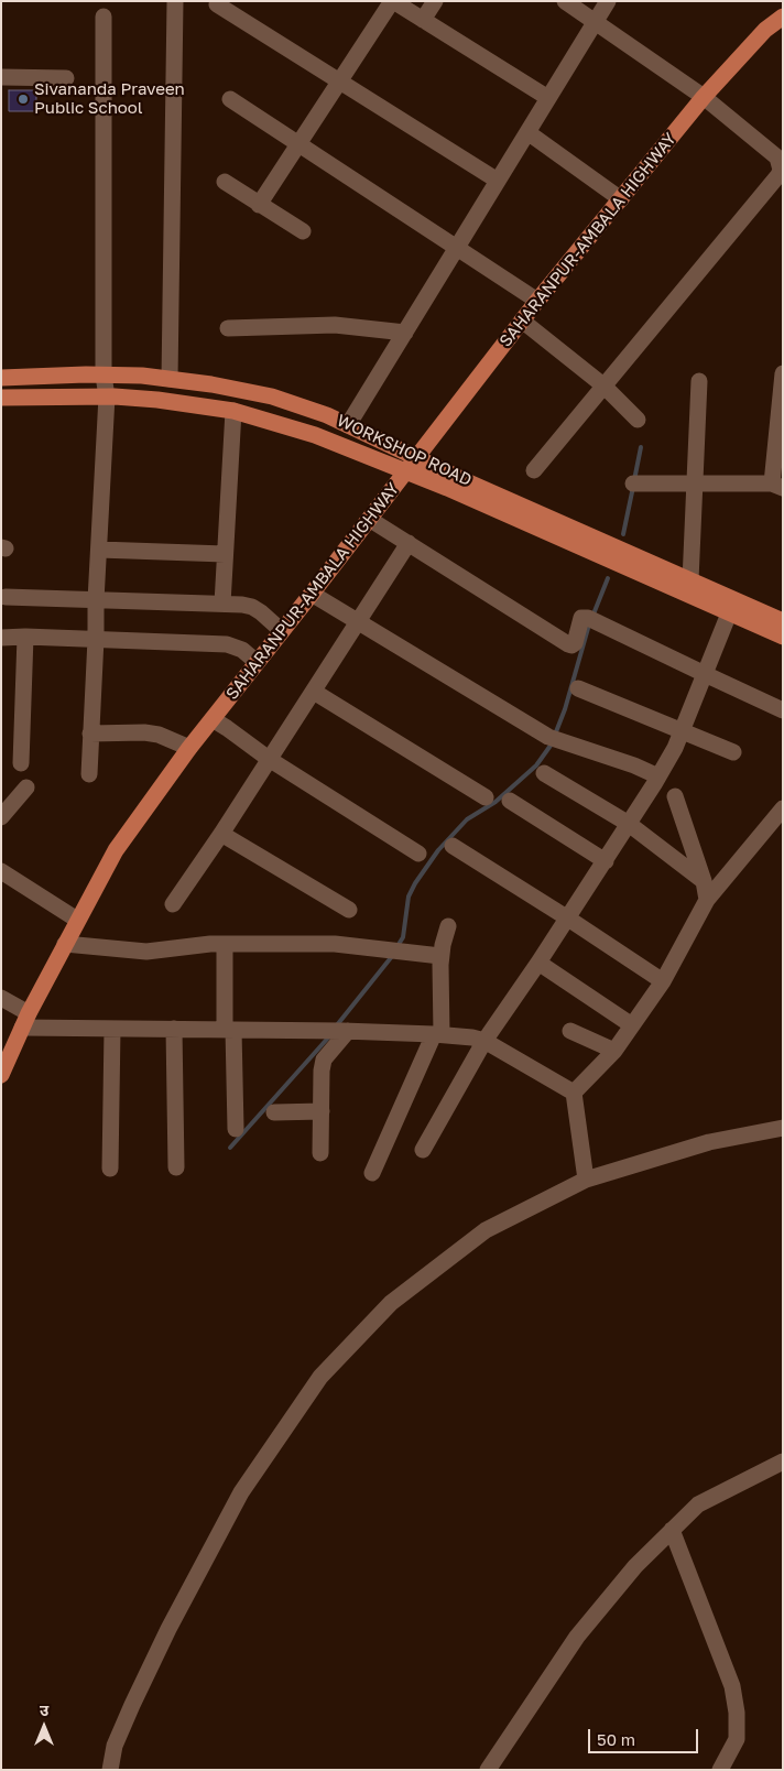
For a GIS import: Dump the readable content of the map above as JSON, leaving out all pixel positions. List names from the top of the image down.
{
  "streets": {
    "main road": ["SAHARANPUR-AMBALA HIGHWAY", "WORKSHOP ROAD"]
  },
  "crossings": [
    ["SAHARANPUR-AMBALA HIGHWAY", "WORKSHOP ROAD"]
  ],
  "places": ["Sivananda Praveen Public School"],
  "scale_bar": "50 m",
  "north": "top"
}
